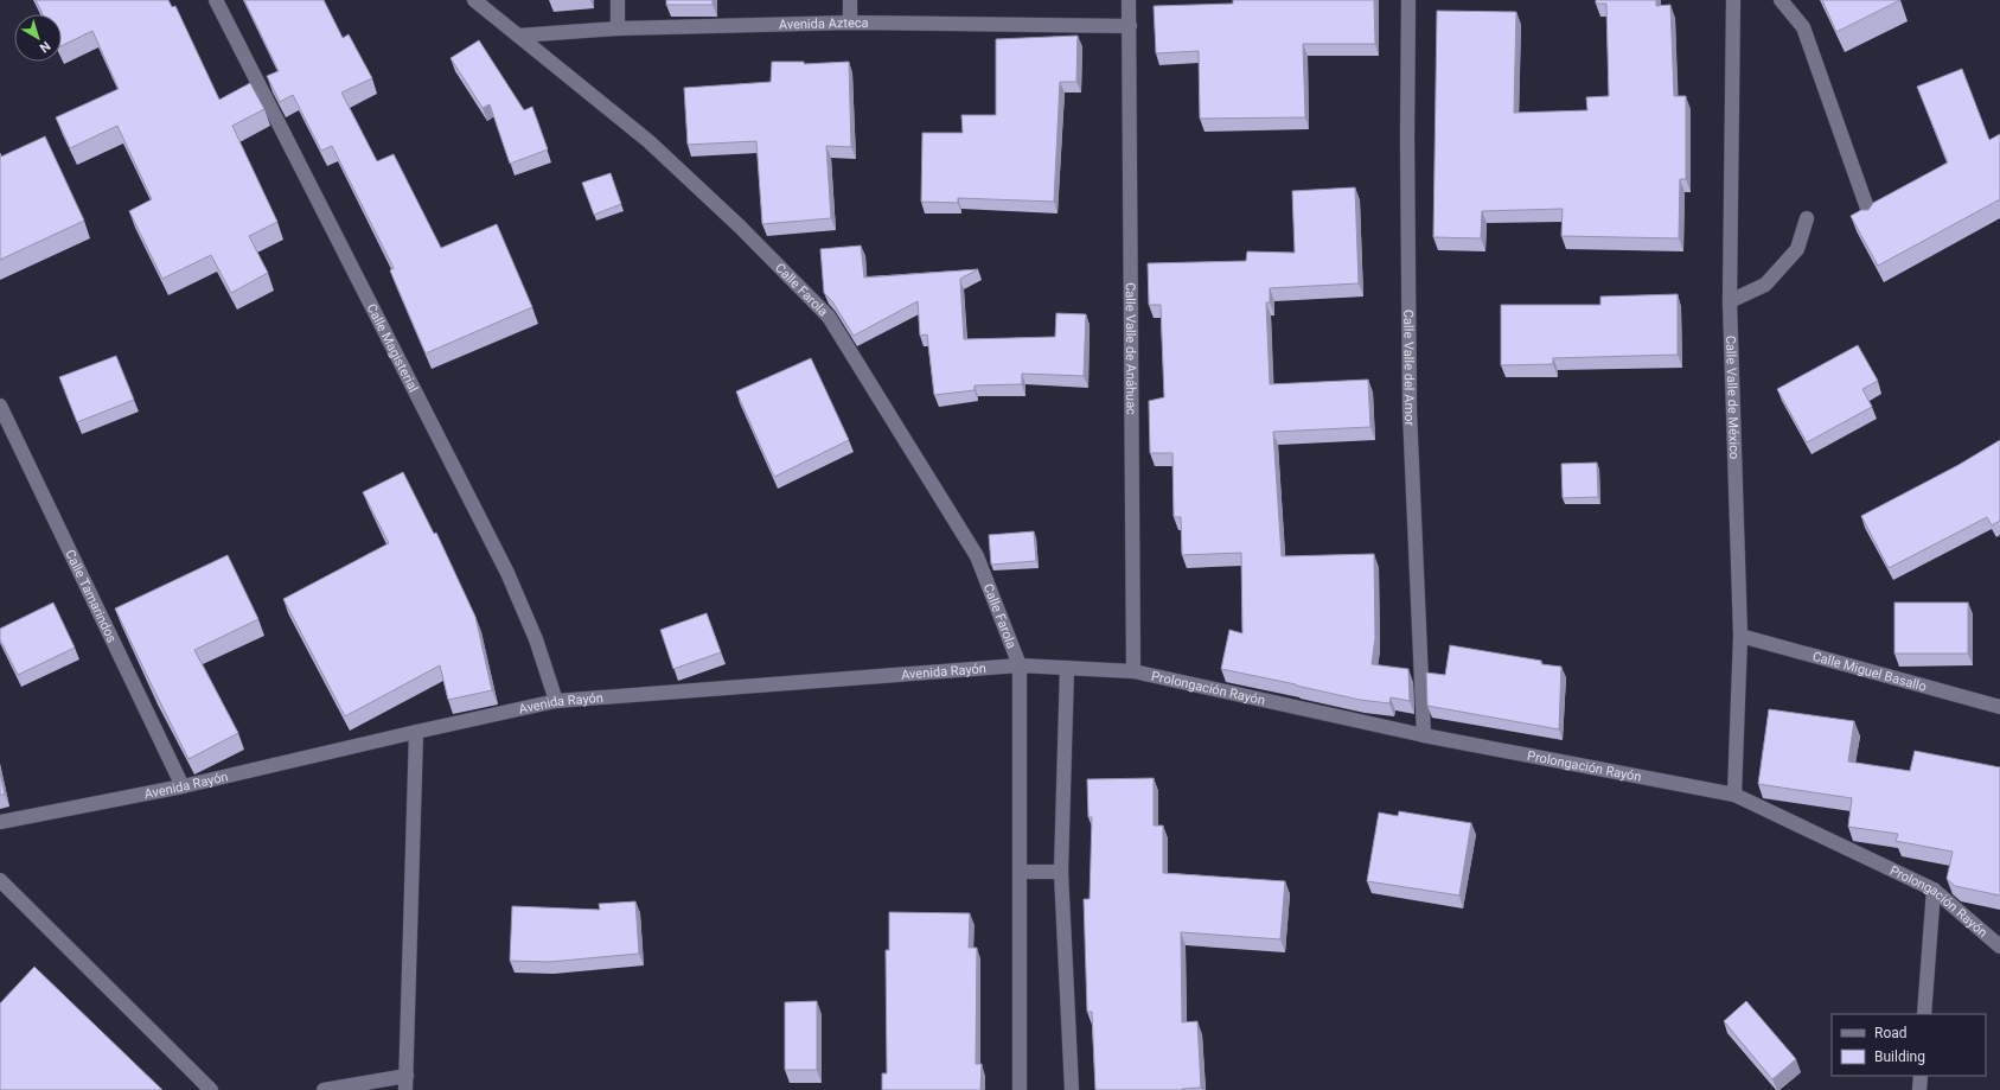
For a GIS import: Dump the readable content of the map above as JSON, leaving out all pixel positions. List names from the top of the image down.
{
  "streets": {
    "street": [
      "Avenida Azteca",
      "Calle Farola",
      "Calle Magisterial",
      "Calle Valle de Anáhuac",
      "Calle Valle del Amor",
      "Calle Valle de México",
      "Calle Tamarindos",
      "Avenida Rayón",
      "Calle Miguel Basallo",
      "Prolongación Rayón"
    ]
  },
  "crossings": [
    ["Avenida Azteca", "Calle Farola"],
    ["Avenida Azteca", "Calle Valle de Anáhuac"],
    ["Calle Farola", "Avenida Rayón"],
    ["Calle Magisterial", "Avenida Rayón"],
    ["Calle Valle de Anáhuac", "Avenida Rayón"],
    ["Calle Valle de Anáhuac", "Prolongación Rayón"],
    ["Calle Valle del Amor", "Prolongación Rayón"],
    ["Calle Valle de México", "Calle Miguel Basallo"],
    ["Calle Valle de México", "Prolongación Rayón"],
    ["Calle Tamarindos", "Avenida Rayón"],
    ["Avenida Rayón", "Prolongación Rayón"]
  ],
  "legend": ["Road", "Building"],
  "north": "bottom right"
}
